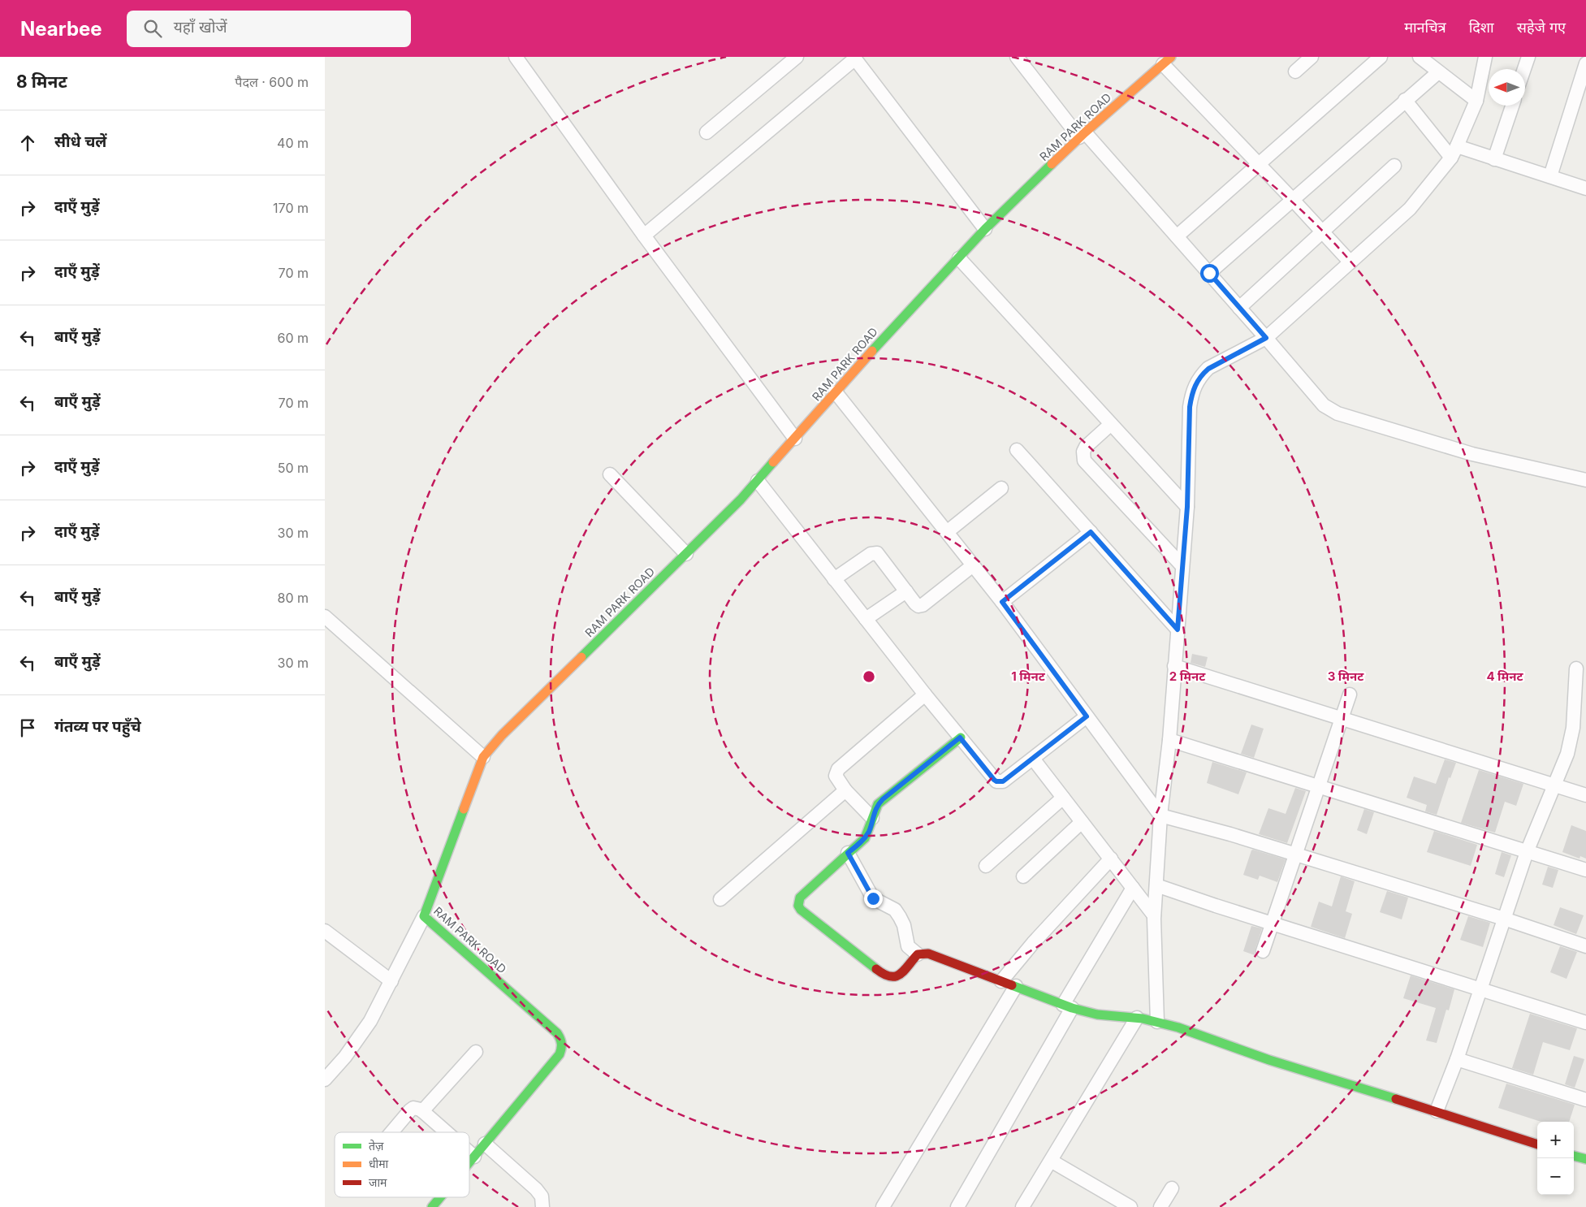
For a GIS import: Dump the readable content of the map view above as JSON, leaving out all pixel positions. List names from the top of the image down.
{
  "streets": {
    "street": ["RAM PARK ROAD"]
  },
  "legend": ["तेज़", "धीमा", "जाम"],
  "north": "left",
  "page": {
    "header": "Nearbee",
    "search": "यहाँ खोजें",
    "nav": ["मानचित्र", "दिशा", "सहेजे गए"],
    "heading": ["8 मिनट", "पैदल · 600 m"],
    "list": [
      ["सीधे चलें", "40 m"],
      ["दाएँ मुड़ें", "170 m"],
      ["दाएँ मुड़ें", "70 m"],
      ["बाएँ मुड़ें", "60 m"],
      ["बाएँ मुड़ें", "70 m"],
      ["दाएँ मुड़ें", "50 m"],
      ["दाएँ मुड़ें", "30 m"],
      ["बाएँ मुड़ें", "80 m"],
      ["बाएँ मुड़ें", "30 m"],
      "गंतव्य पर पहुँचे"
    ],
    "map_buttons": ["+", "−"]
  },
  "rings": [
    "1 मिनट",
    "2 मिनट",
    "3 मिनट",
    "4 मिनट"
  ]
}
